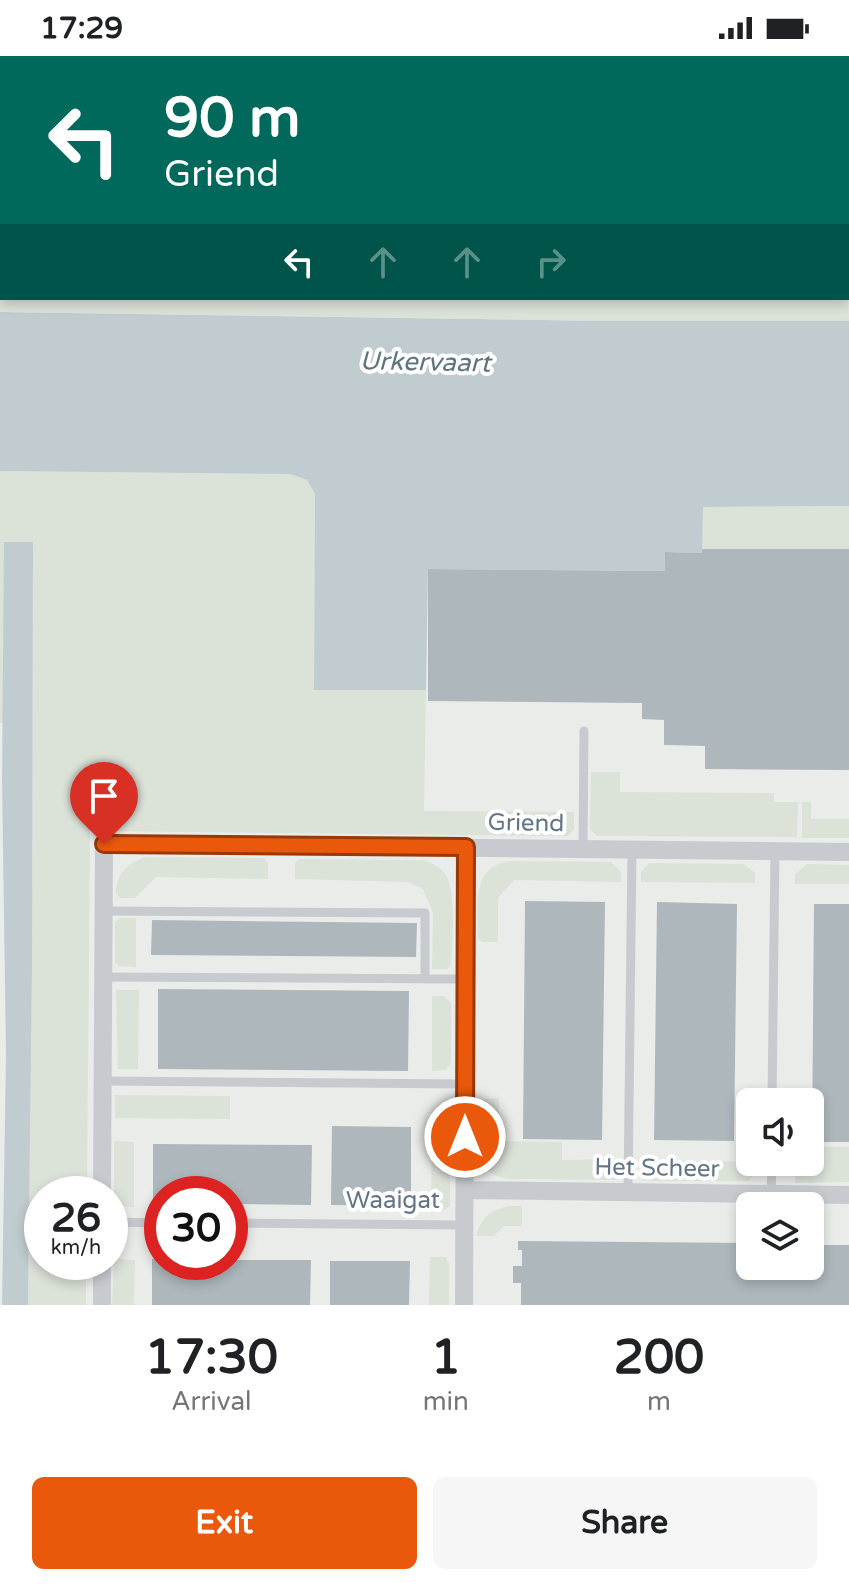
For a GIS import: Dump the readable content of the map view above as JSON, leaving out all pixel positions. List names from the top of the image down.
{
  "streets": {
    "street": ["Griend", "Het Scheer", "Waaigat"]
  },
  "crossings": [
    ["Griend", "Waaigat"],
    ["Het Scheer", "Waaigat"]
  ],
  "water": ["Urkervaart"],
  "page": {
    "status": "17:29",
    "turn": ["90 m", "Griend"],
    "speed": "26 km/h",
    "limit": "30",
    "eta": [
      "17:30",
      "Arrival",
      "1",
      "min",
      "200",
      "m"
    ],
    "buttons": ["Exit", "Share"]
  }
}
